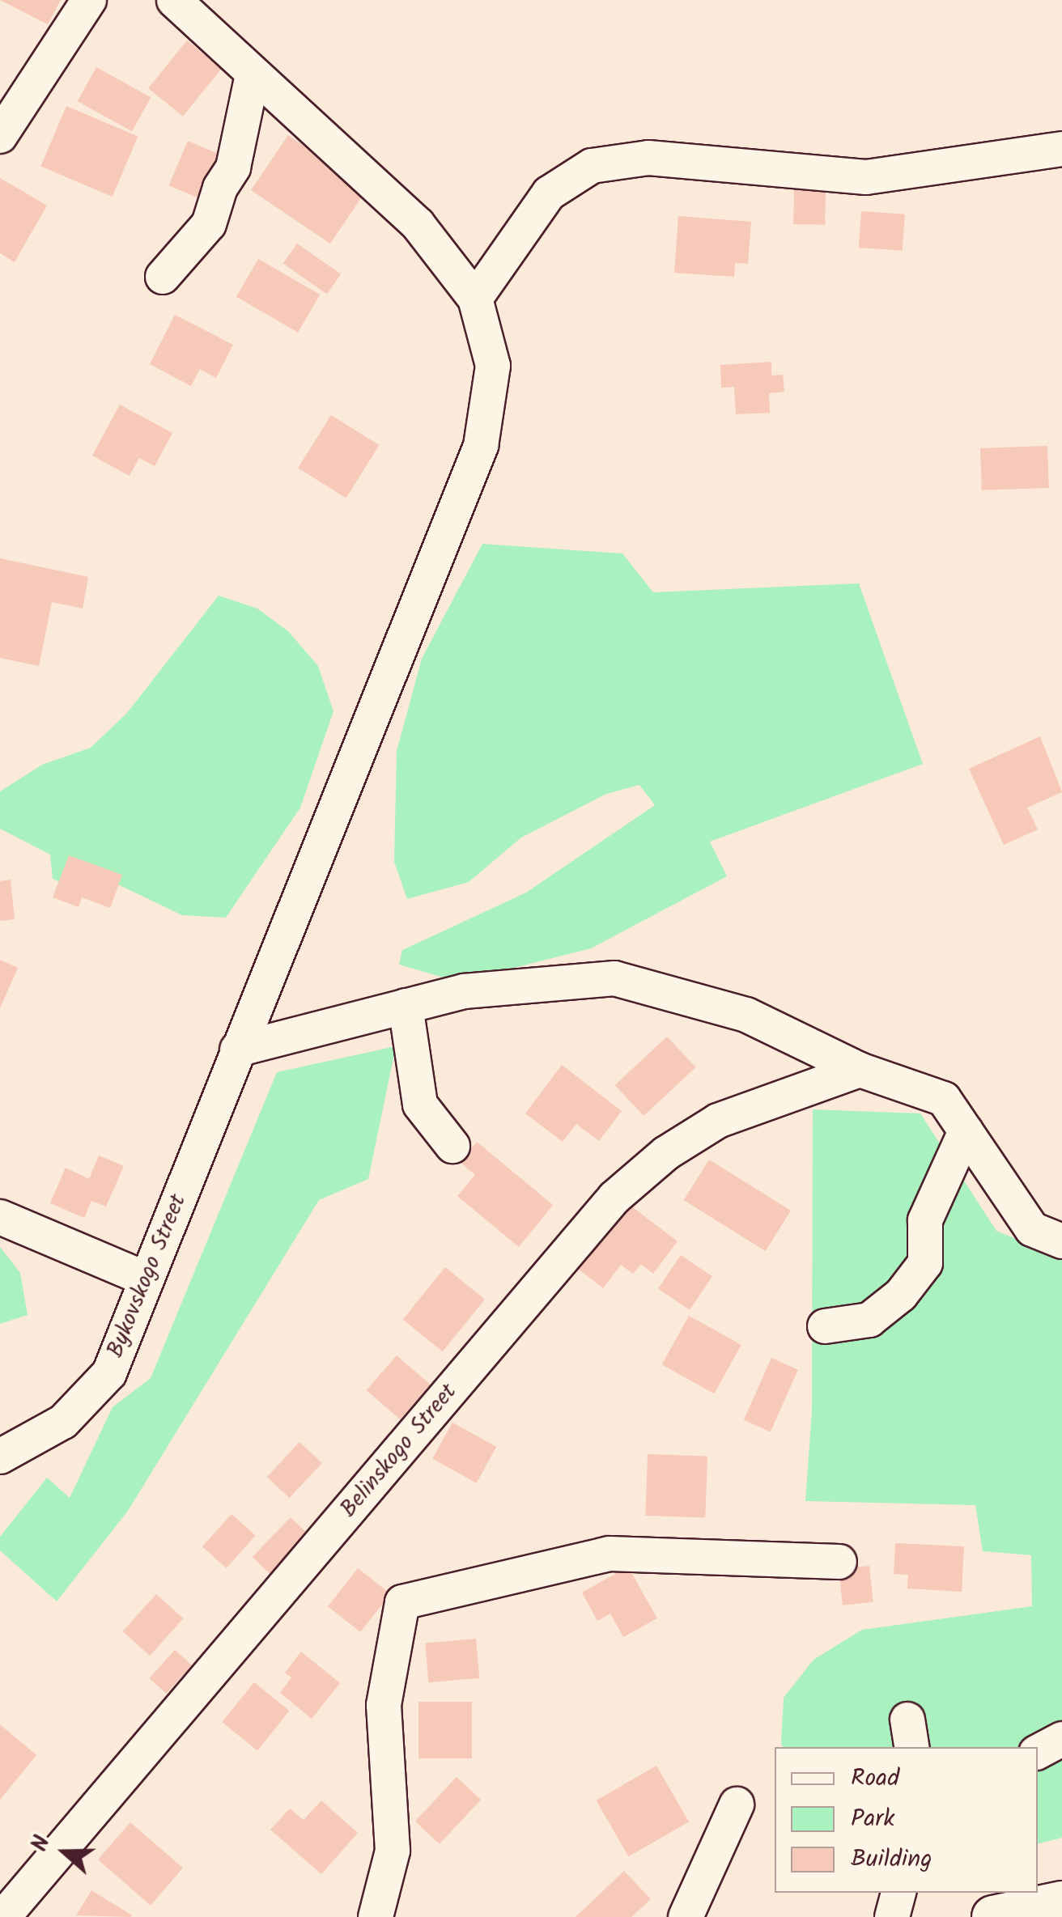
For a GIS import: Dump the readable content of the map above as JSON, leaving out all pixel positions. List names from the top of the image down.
{
  "streets": {
    "street": ["Bykovskogo Street", "Belinskogo Street"]
  },
  "legend": ["Road", "Park", "Building"],
  "north": "left"
}
